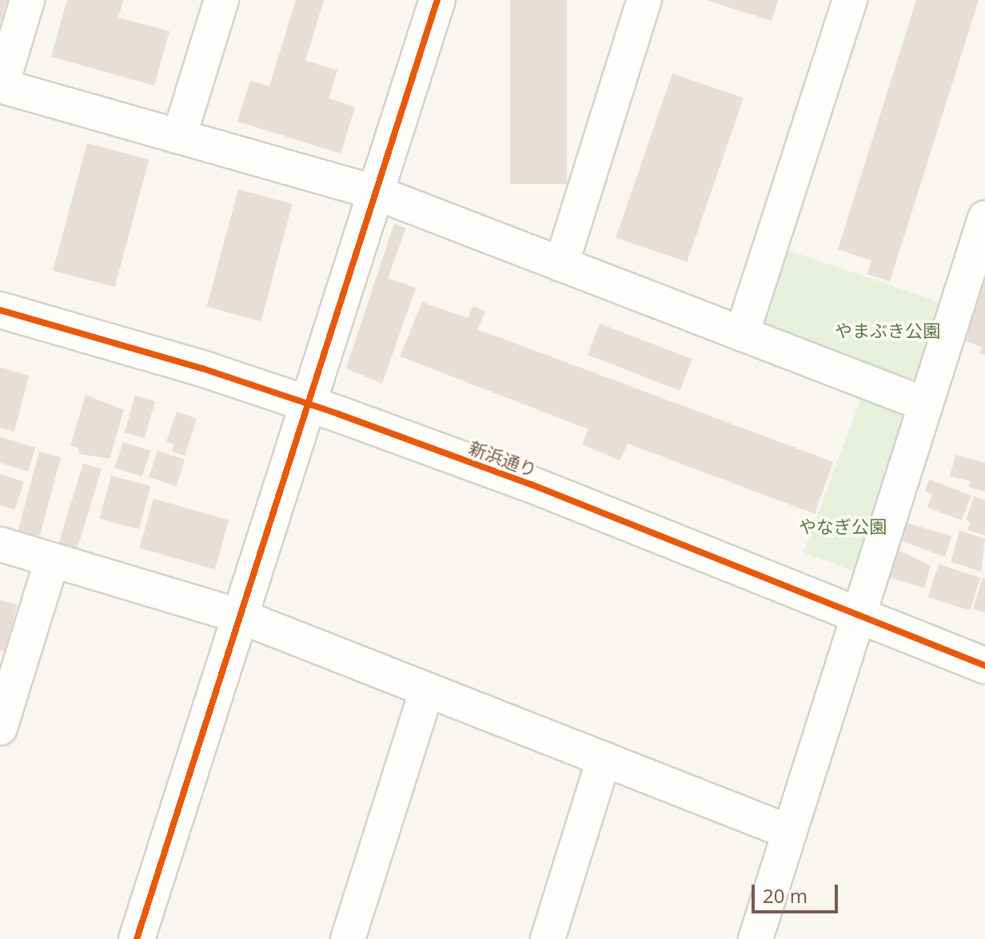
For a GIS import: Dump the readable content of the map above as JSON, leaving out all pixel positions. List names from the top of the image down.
{
  "streets": {
    "street": ["新浜通り"]
  },
  "parks": ["やまぶき公園", "やなぎ公園"],
  "scale_bar": "20 m"
}
